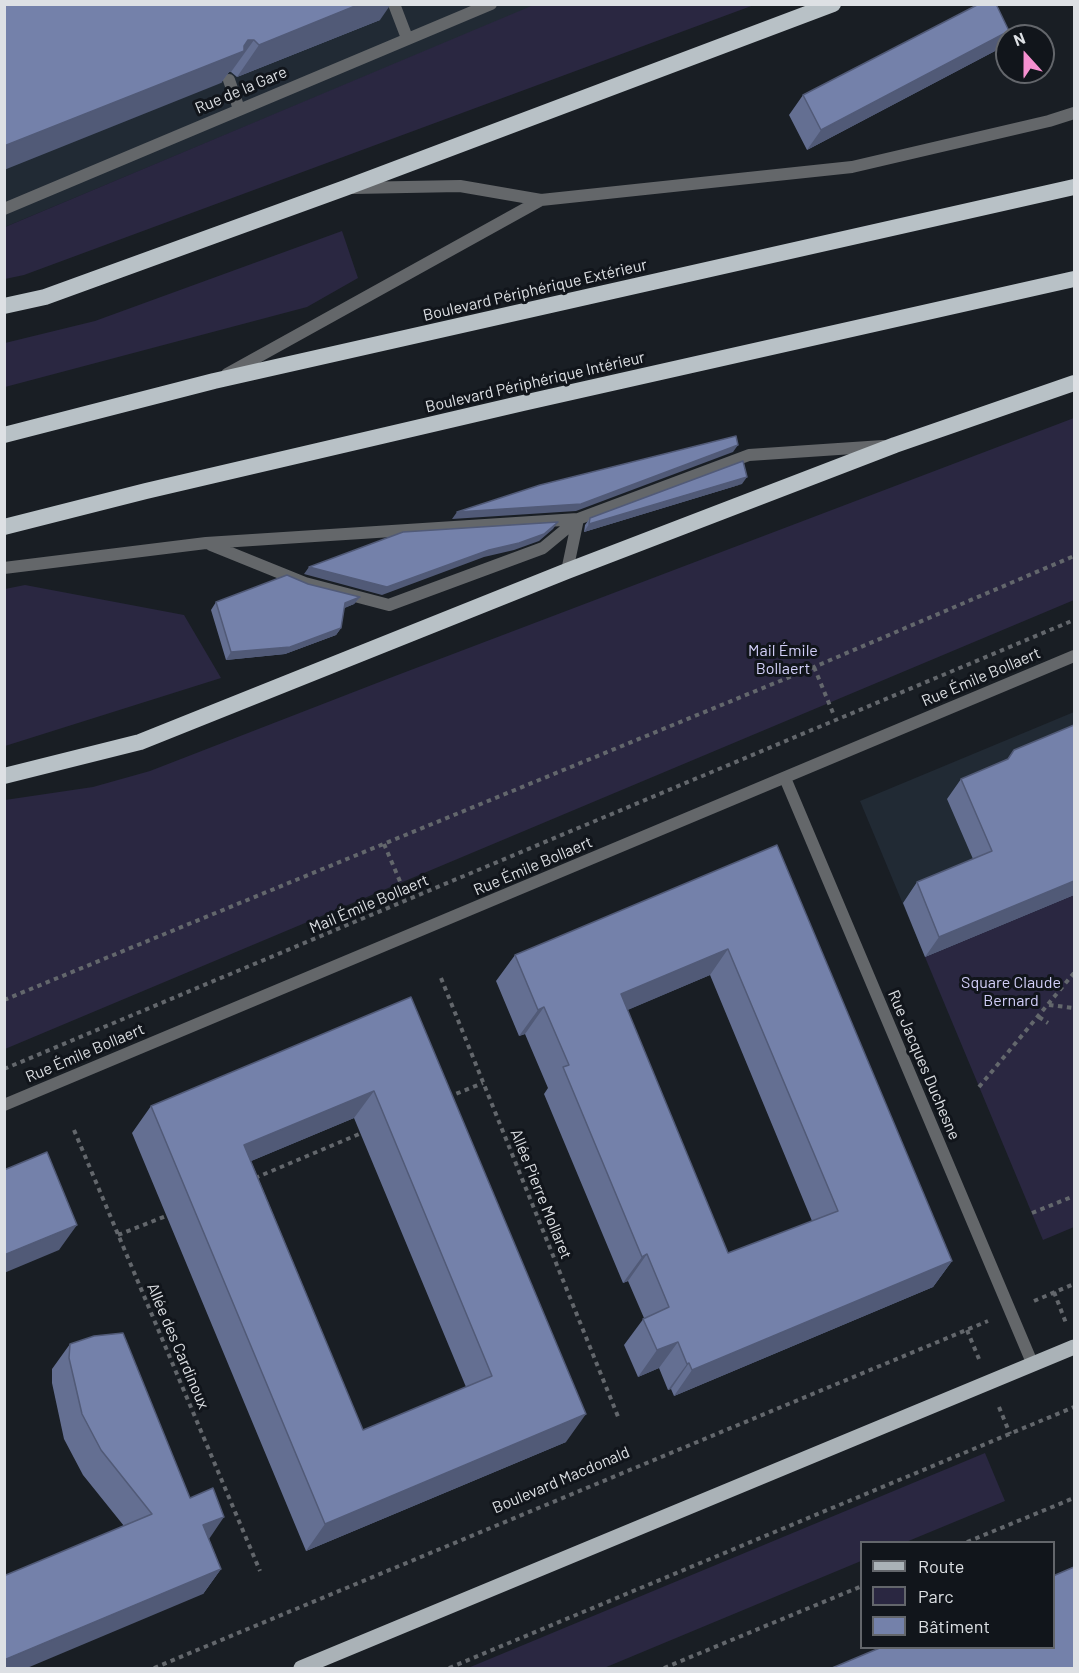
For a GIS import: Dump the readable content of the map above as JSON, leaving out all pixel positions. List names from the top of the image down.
{
  "streets": {
    "highway": ["Boulevard Périphérique Extérieur", "Boulevard Périphérique Intérieur"],
    "street": ["Rue de la Gare", "Rue Émile Bollaert", "Rue Jacques Duchesne"],
    "path": [
      "Mail Émile Bollaert",
      "Allée Pierre Mollaret",
      "Allée des Cardinoux",
      "Boulevard Macdonald"
    ]
  },
  "crossings": [
    ["Rue Émile Bollaert", "Rue Jacques Duchesne"]
  ],
  "parks": ["Mail Émile Bollaert", "Square Claude Bernard"],
  "legend": ["Route", "Parc", "Bâtiment"],
  "north": "top"
}
